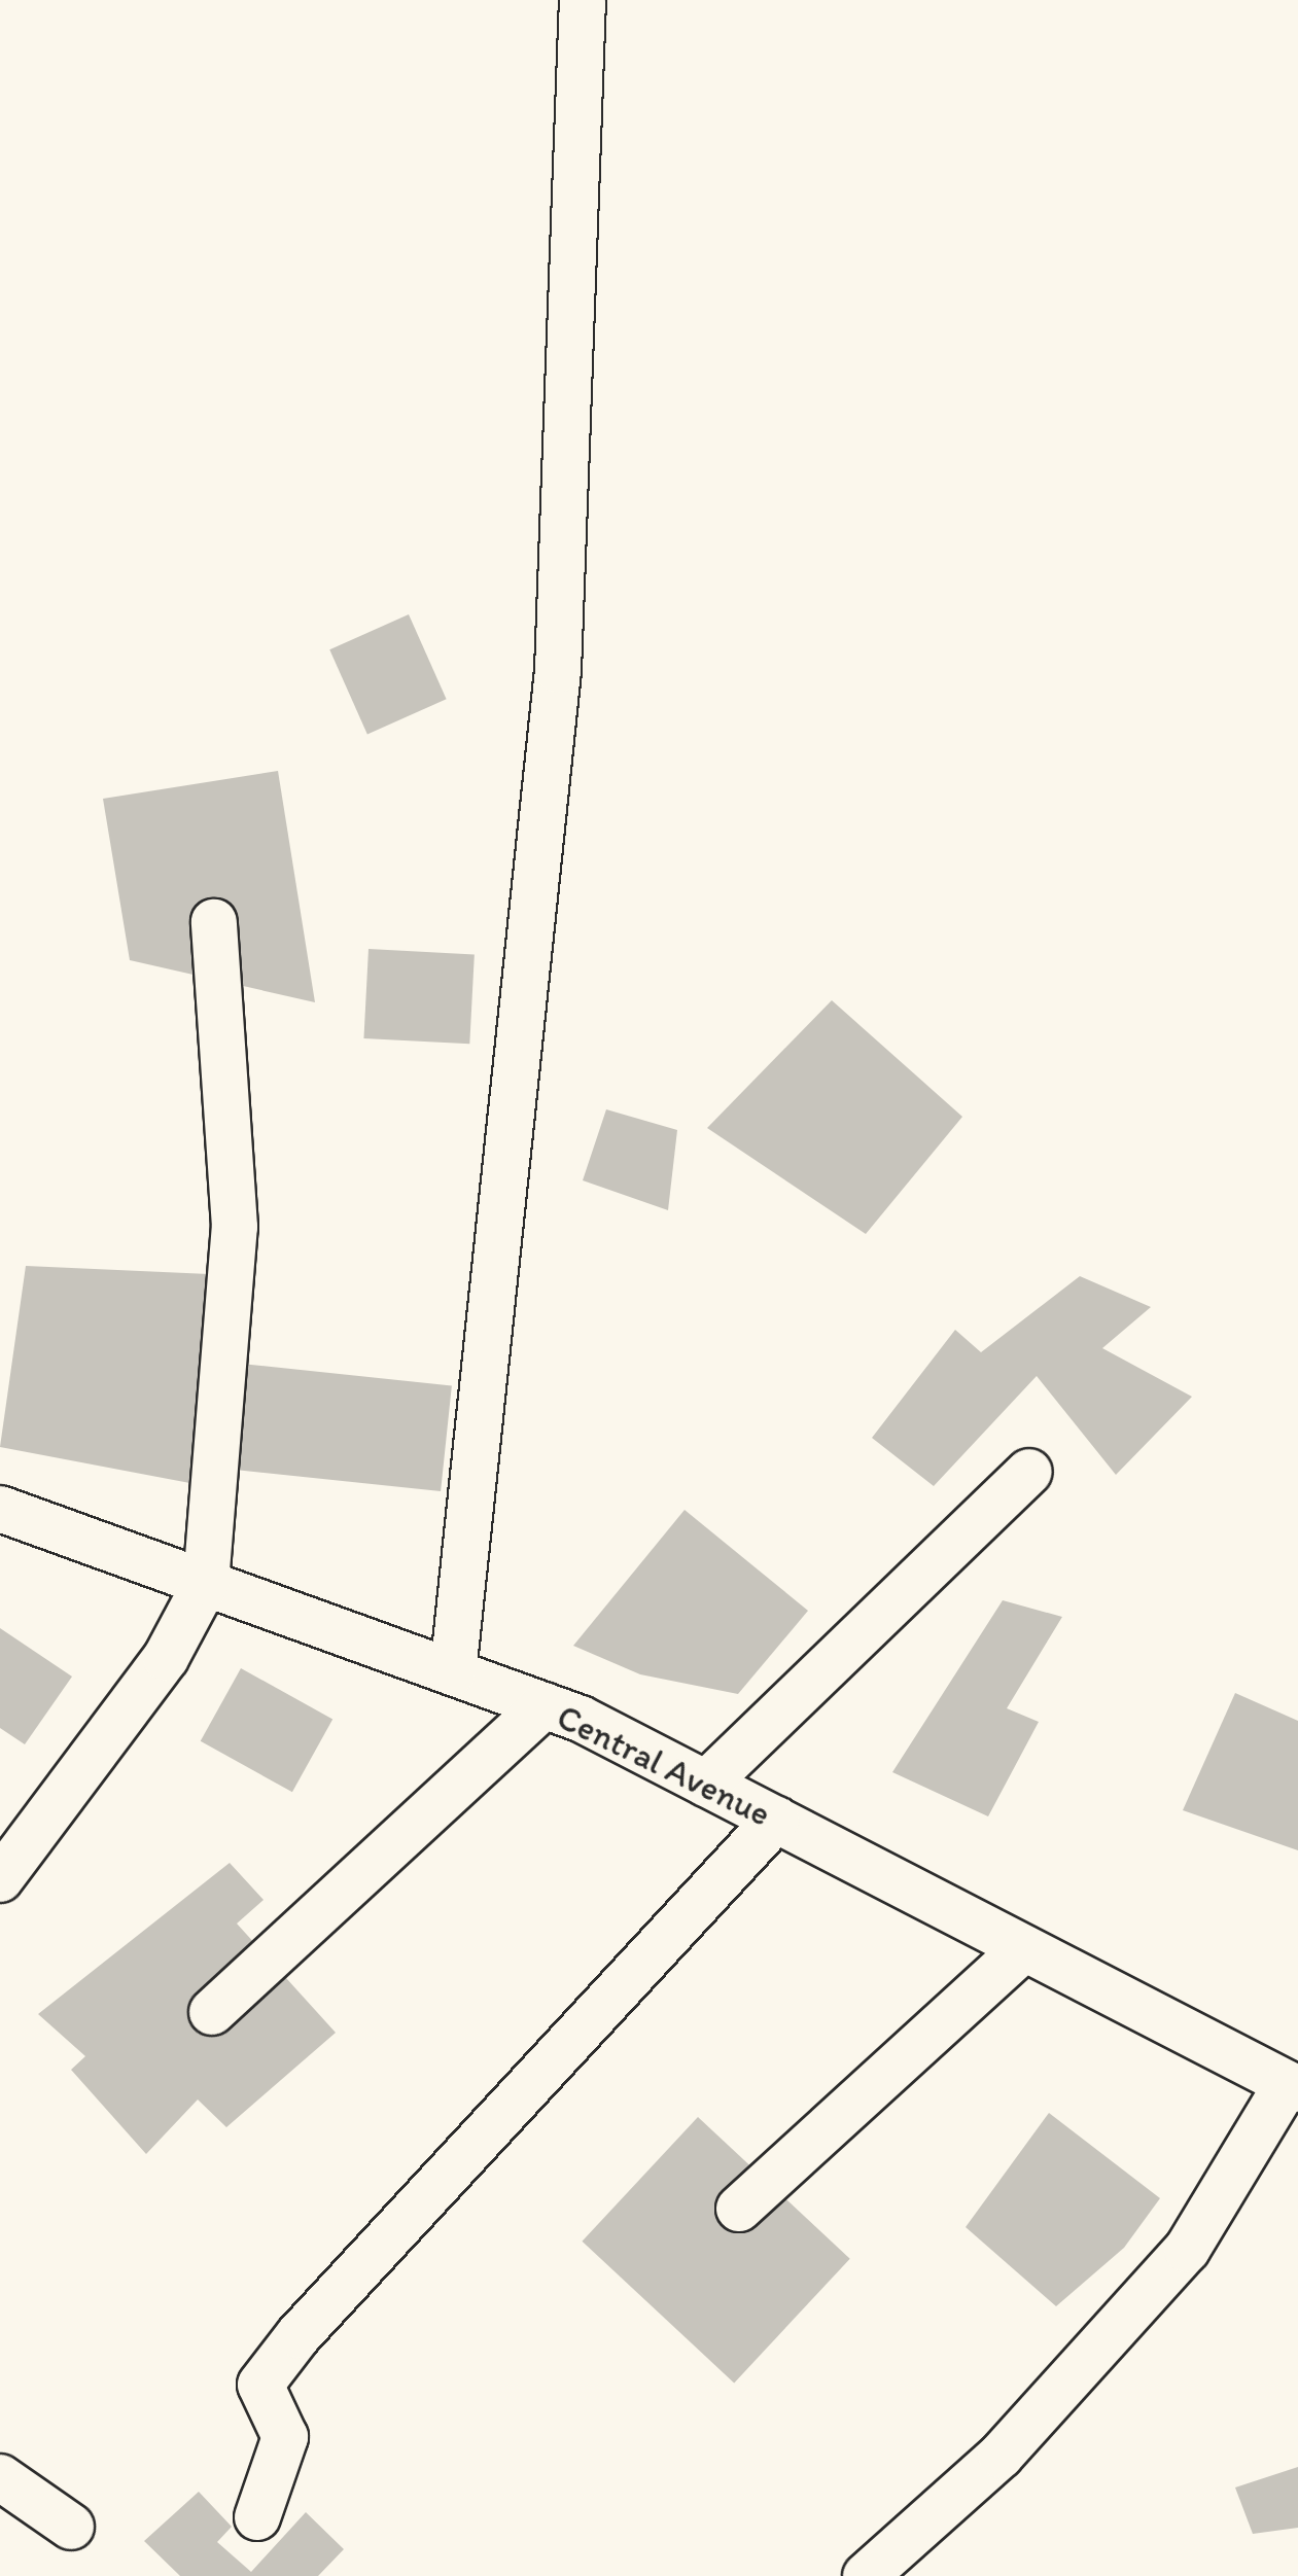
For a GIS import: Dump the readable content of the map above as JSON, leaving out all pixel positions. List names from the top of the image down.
{
  "streets": {
    "street": ["Central Avenue"]
  }
}
